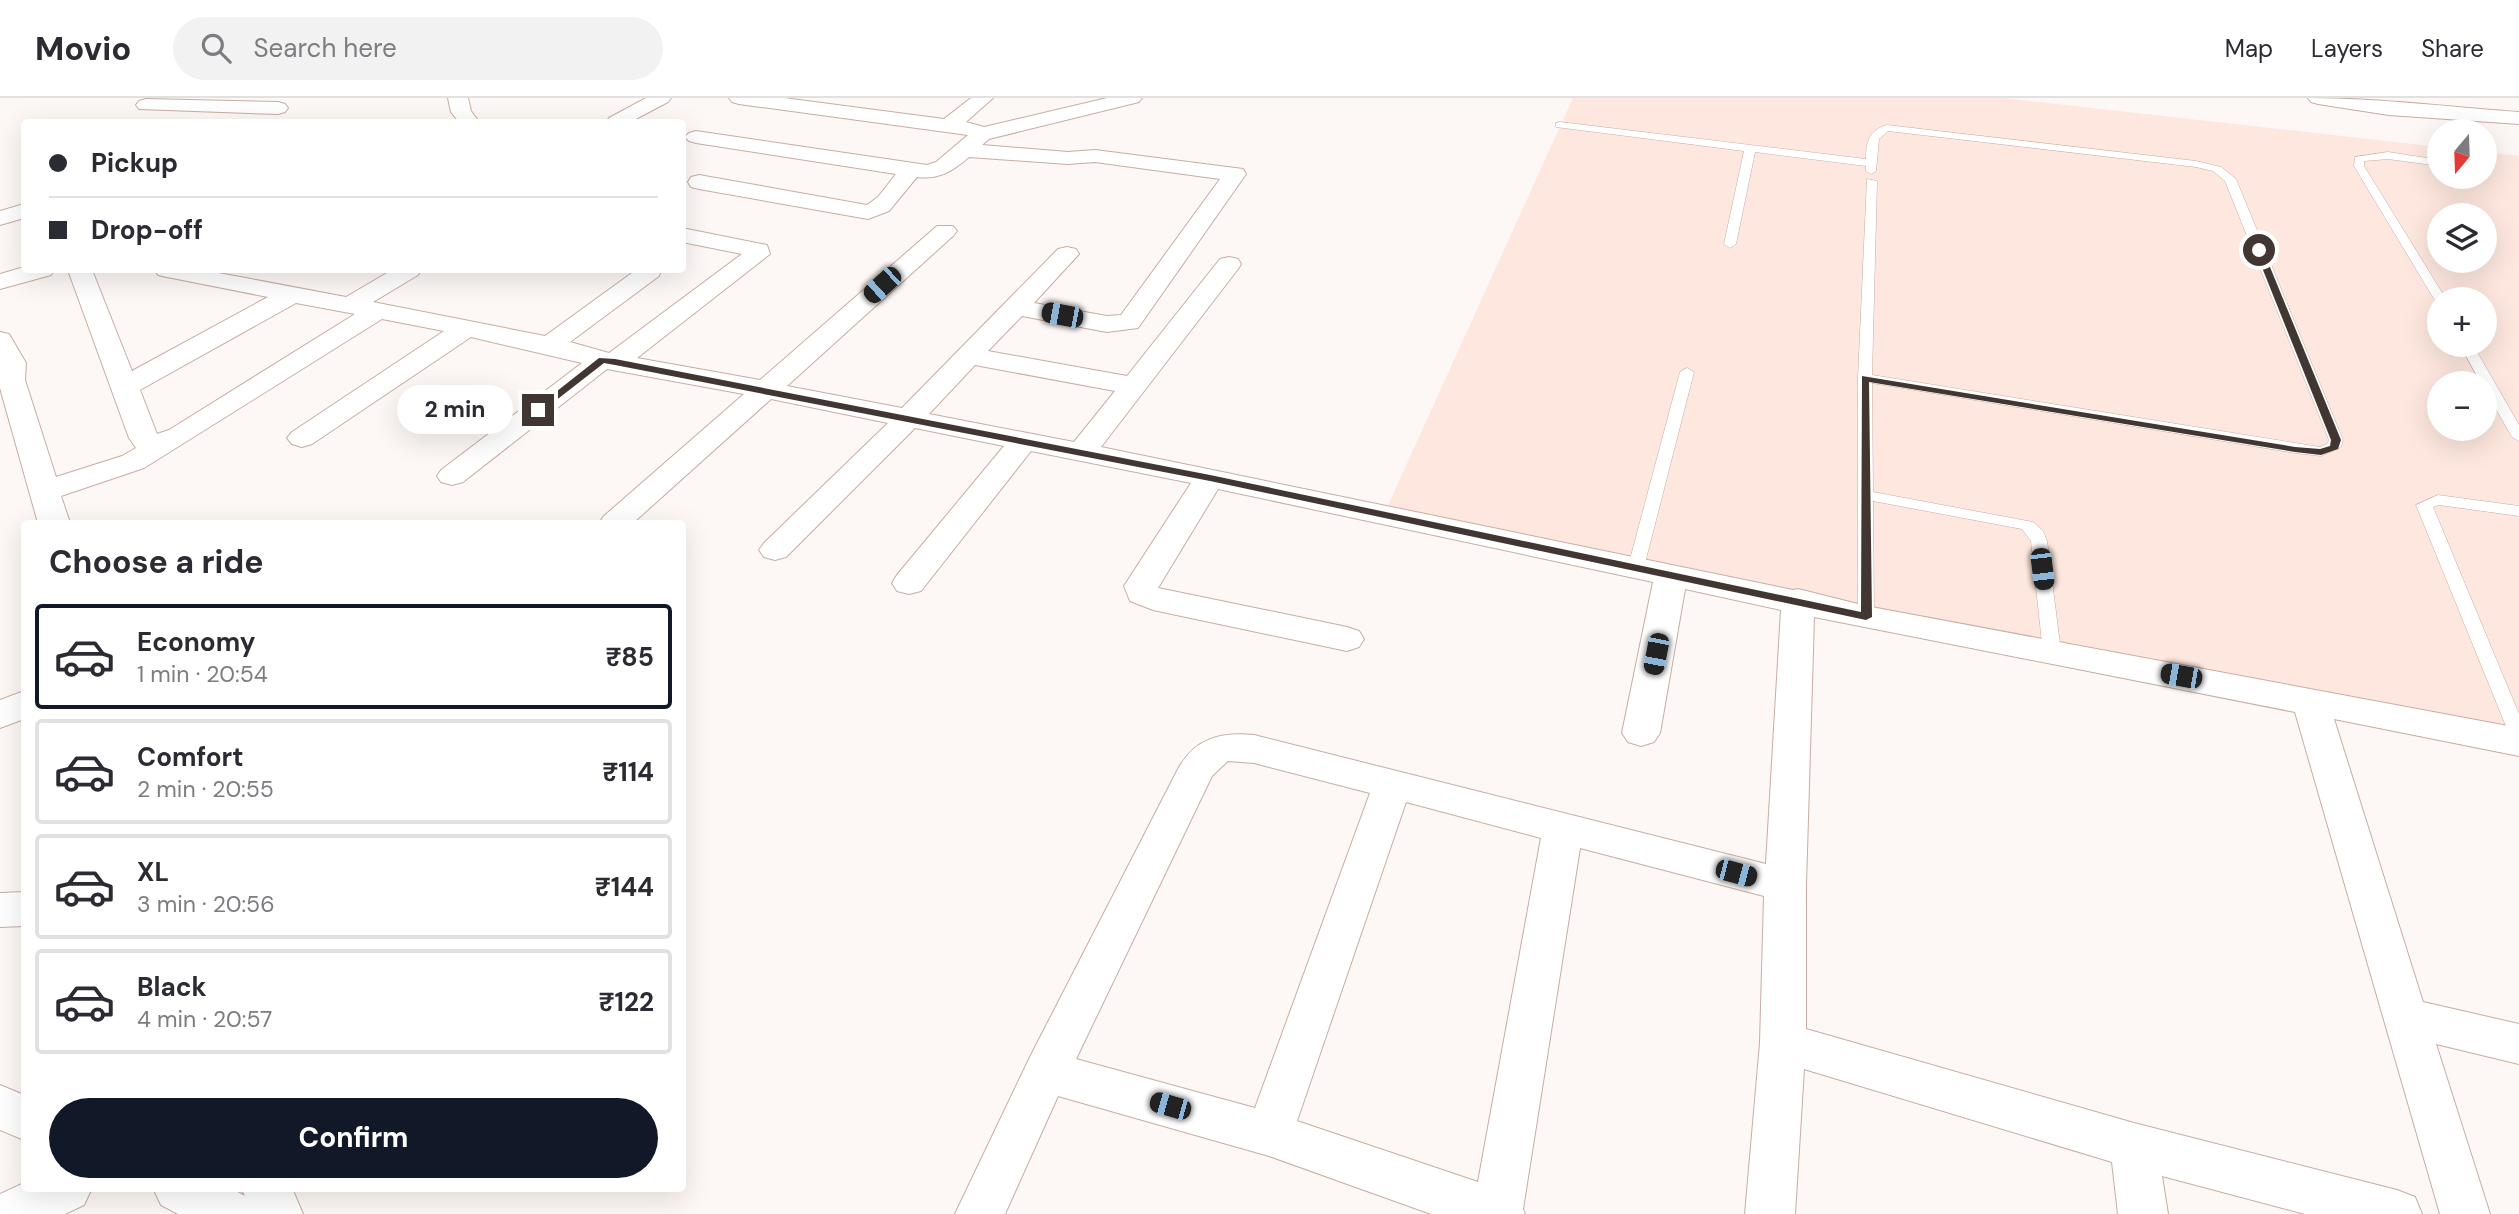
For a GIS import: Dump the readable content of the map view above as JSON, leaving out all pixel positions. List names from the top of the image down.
{
  "north": "bottom",
  "page": {
    "header": "Movio",
    "search": "Search here",
    "nav": ["Map", "Layers", "Share"],
    "map_buttons": ["+", "−"],
    "banner": ["Pickup", "Drop-off"],
    "bubble": "2 min",
    "heading": "Choose a ride",
    "list": [
      {
        "name": "Economy",
        "note": "1 min · 20:54",
        "value": "₹85"
      },
      {
        "name": "Comfort",
        "note": "2 min · 20:55",
        "value": "₹114"
      },
      {
        "name": "XL",
        "note": "3 min · 20:56",
        "value": "₹144"
      },
      {
        "name": "Black",
        "note": "4 min · 20:57",
        "value": "₹122"
      }
    ],
    "buttons": "Confirm"
  }
}
